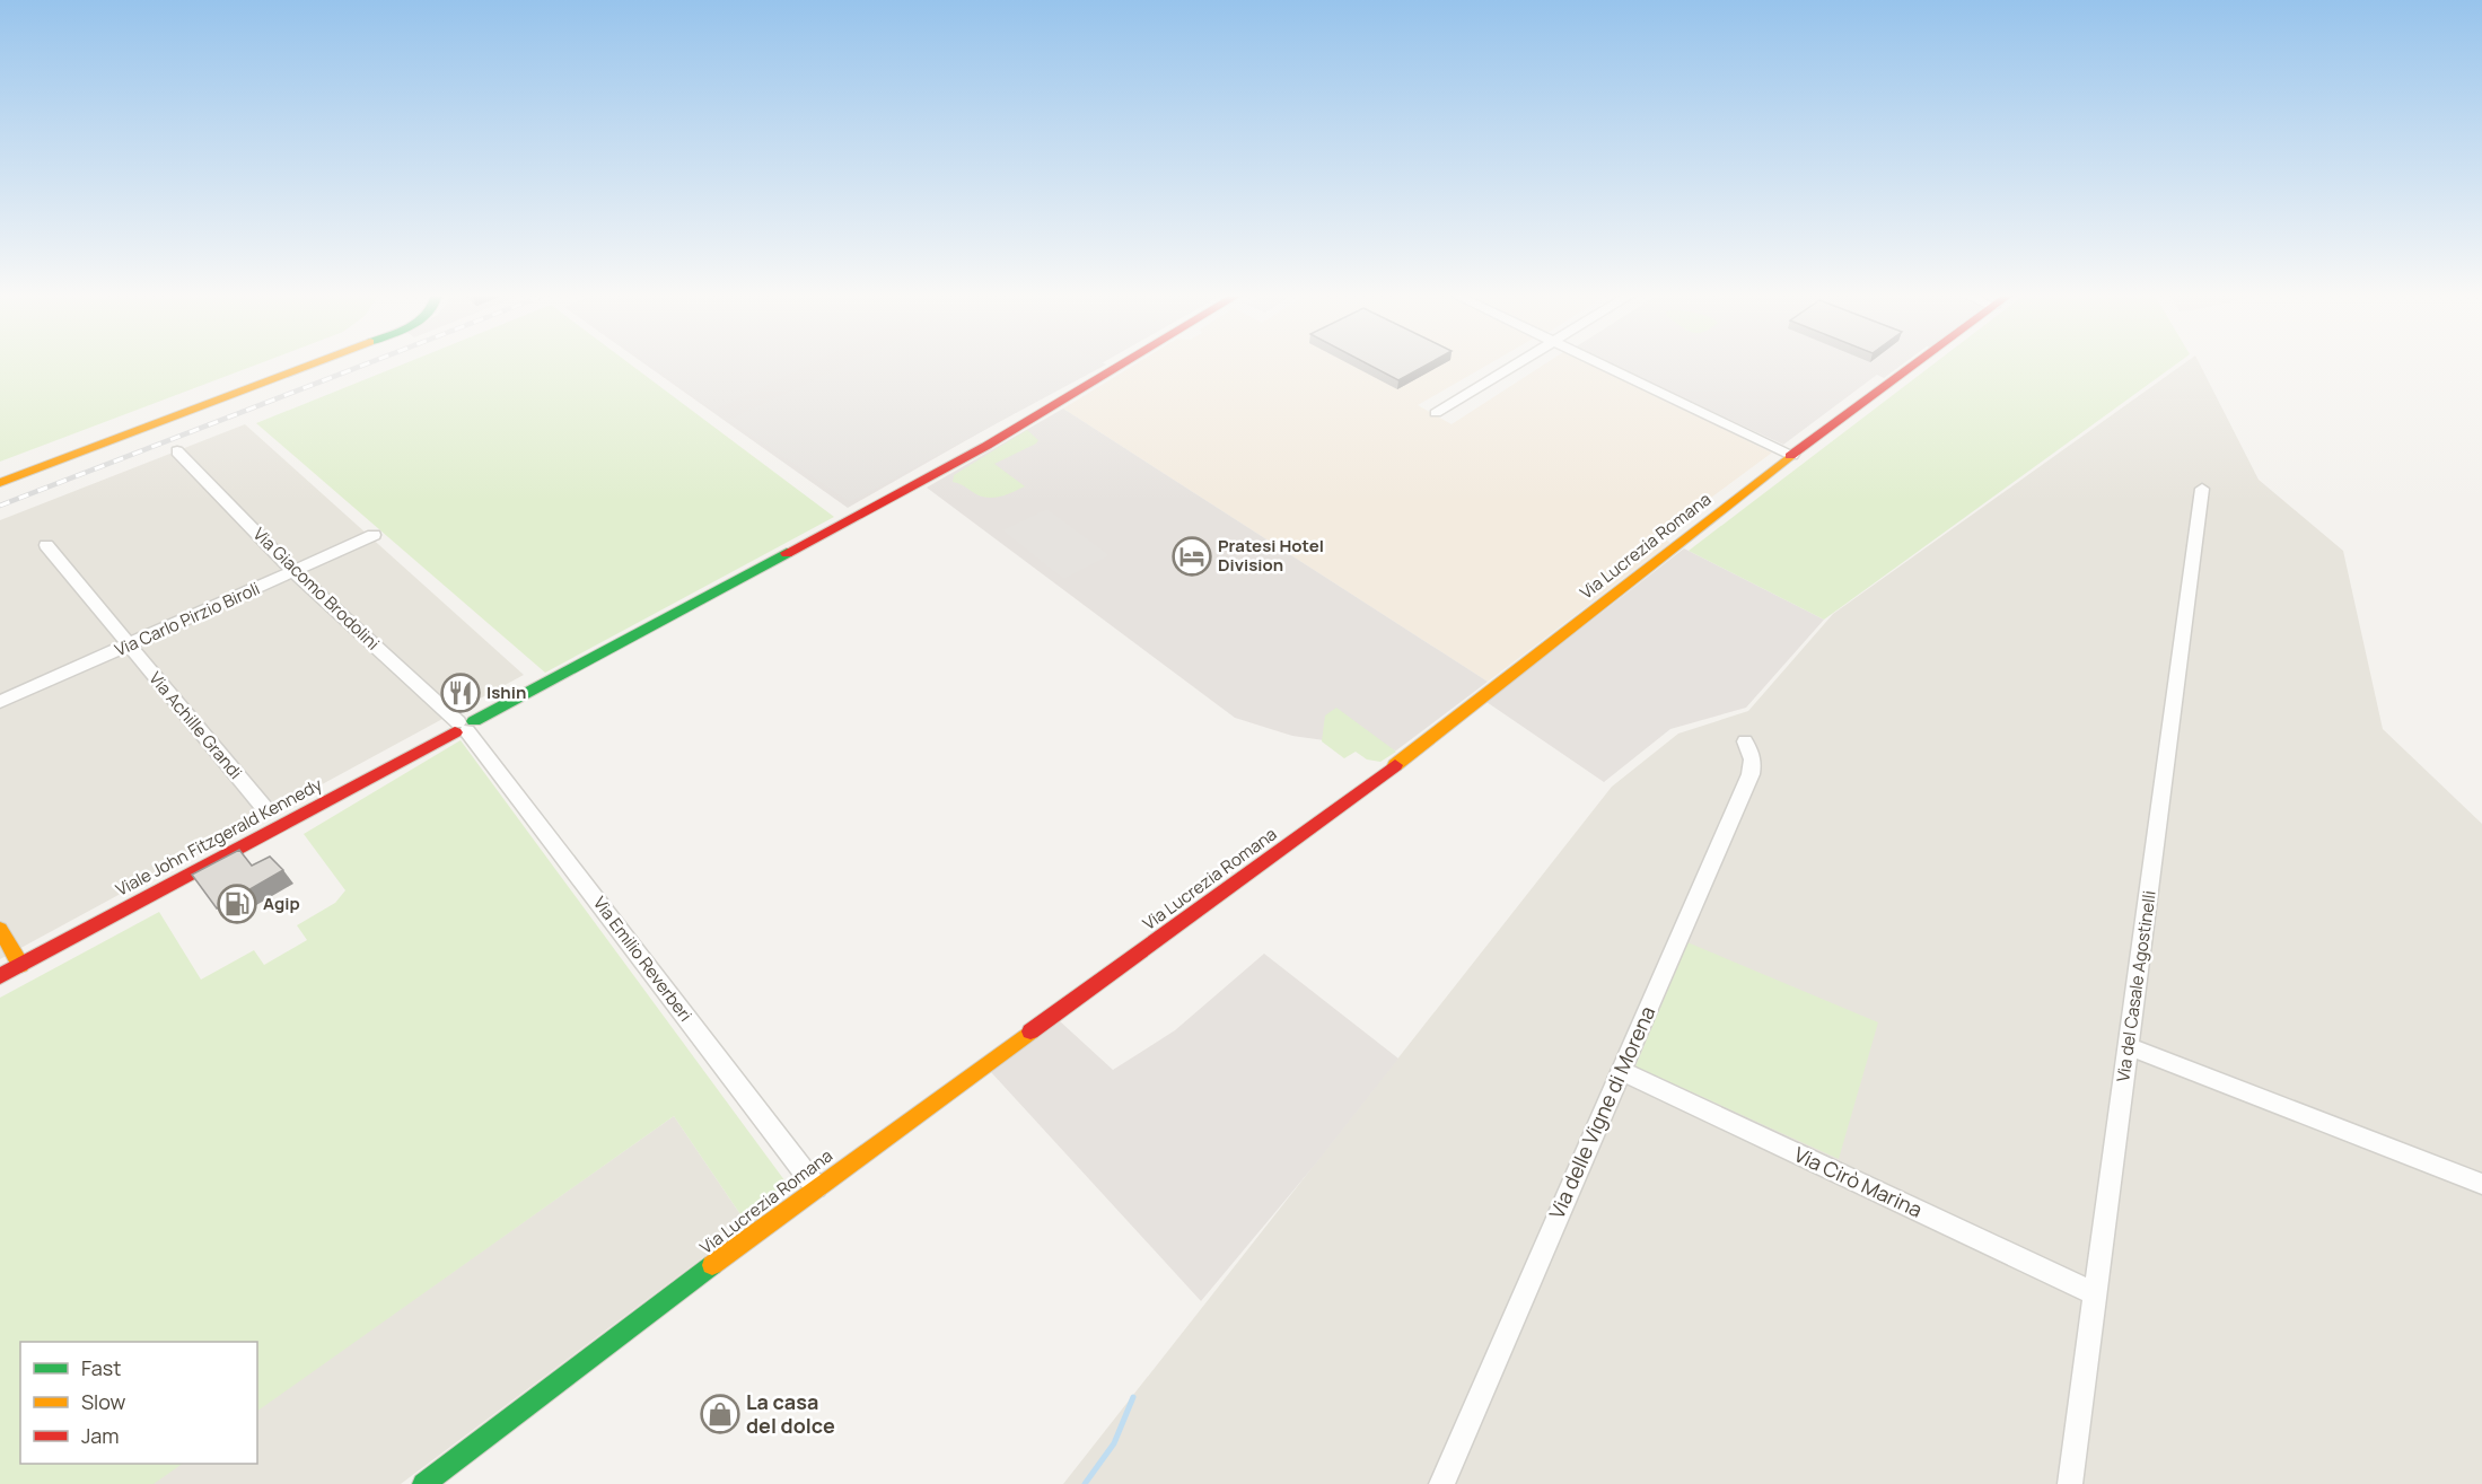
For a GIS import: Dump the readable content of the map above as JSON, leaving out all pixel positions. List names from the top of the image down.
{
  "streets": {
    "street": [
      "Via Lucrezia Romana",
      "Via Giacomo Brodolini",
      "Via Carlo Pirzio Biroli",
      "Via Achille Grandi",
      "Viale John Fitzgerald Kennedy",
      "Via Emilio Reverberi",
      "Via del Casale Agostinelli",
      "Via delle Vigne di Morena",
      "Via Cirò Marina"
    ]
  },
  "crossings": [
    ["Via Lucrezia Romana", "Via Emilio Reverberi"],
    ["Via Giacomo Brodolini", "Via Carlo Pirzio Biroli"],
    ["Via Giacomo Brodolini", "Viale John Fitzgerald Kennedy"],
    ["Via Giacomo Brodolini", "Via Emilio Reverberi"],
    ["Via Carlo Pirzio Biroli", "Via Achille Grandi"],
    ["Viale John Fitzgerald Kennedy", "Via Emilio Reverberi"],
    ["Via del Casale Agostinelli", "Via Cirò Marina"],
    ["Via delle Vigne di Morena", "Via Cirò Marina"]
  ],
  "places": {
    "hotel": ["Pratesi Hotel Division"],
    "restaurant": ["Ishin"],
    "fuel station": ["Agip"],
    "shop": ["La casa del dolce"]
  },
  "legend": ["Fast", "Slow", "Jam"]
}
